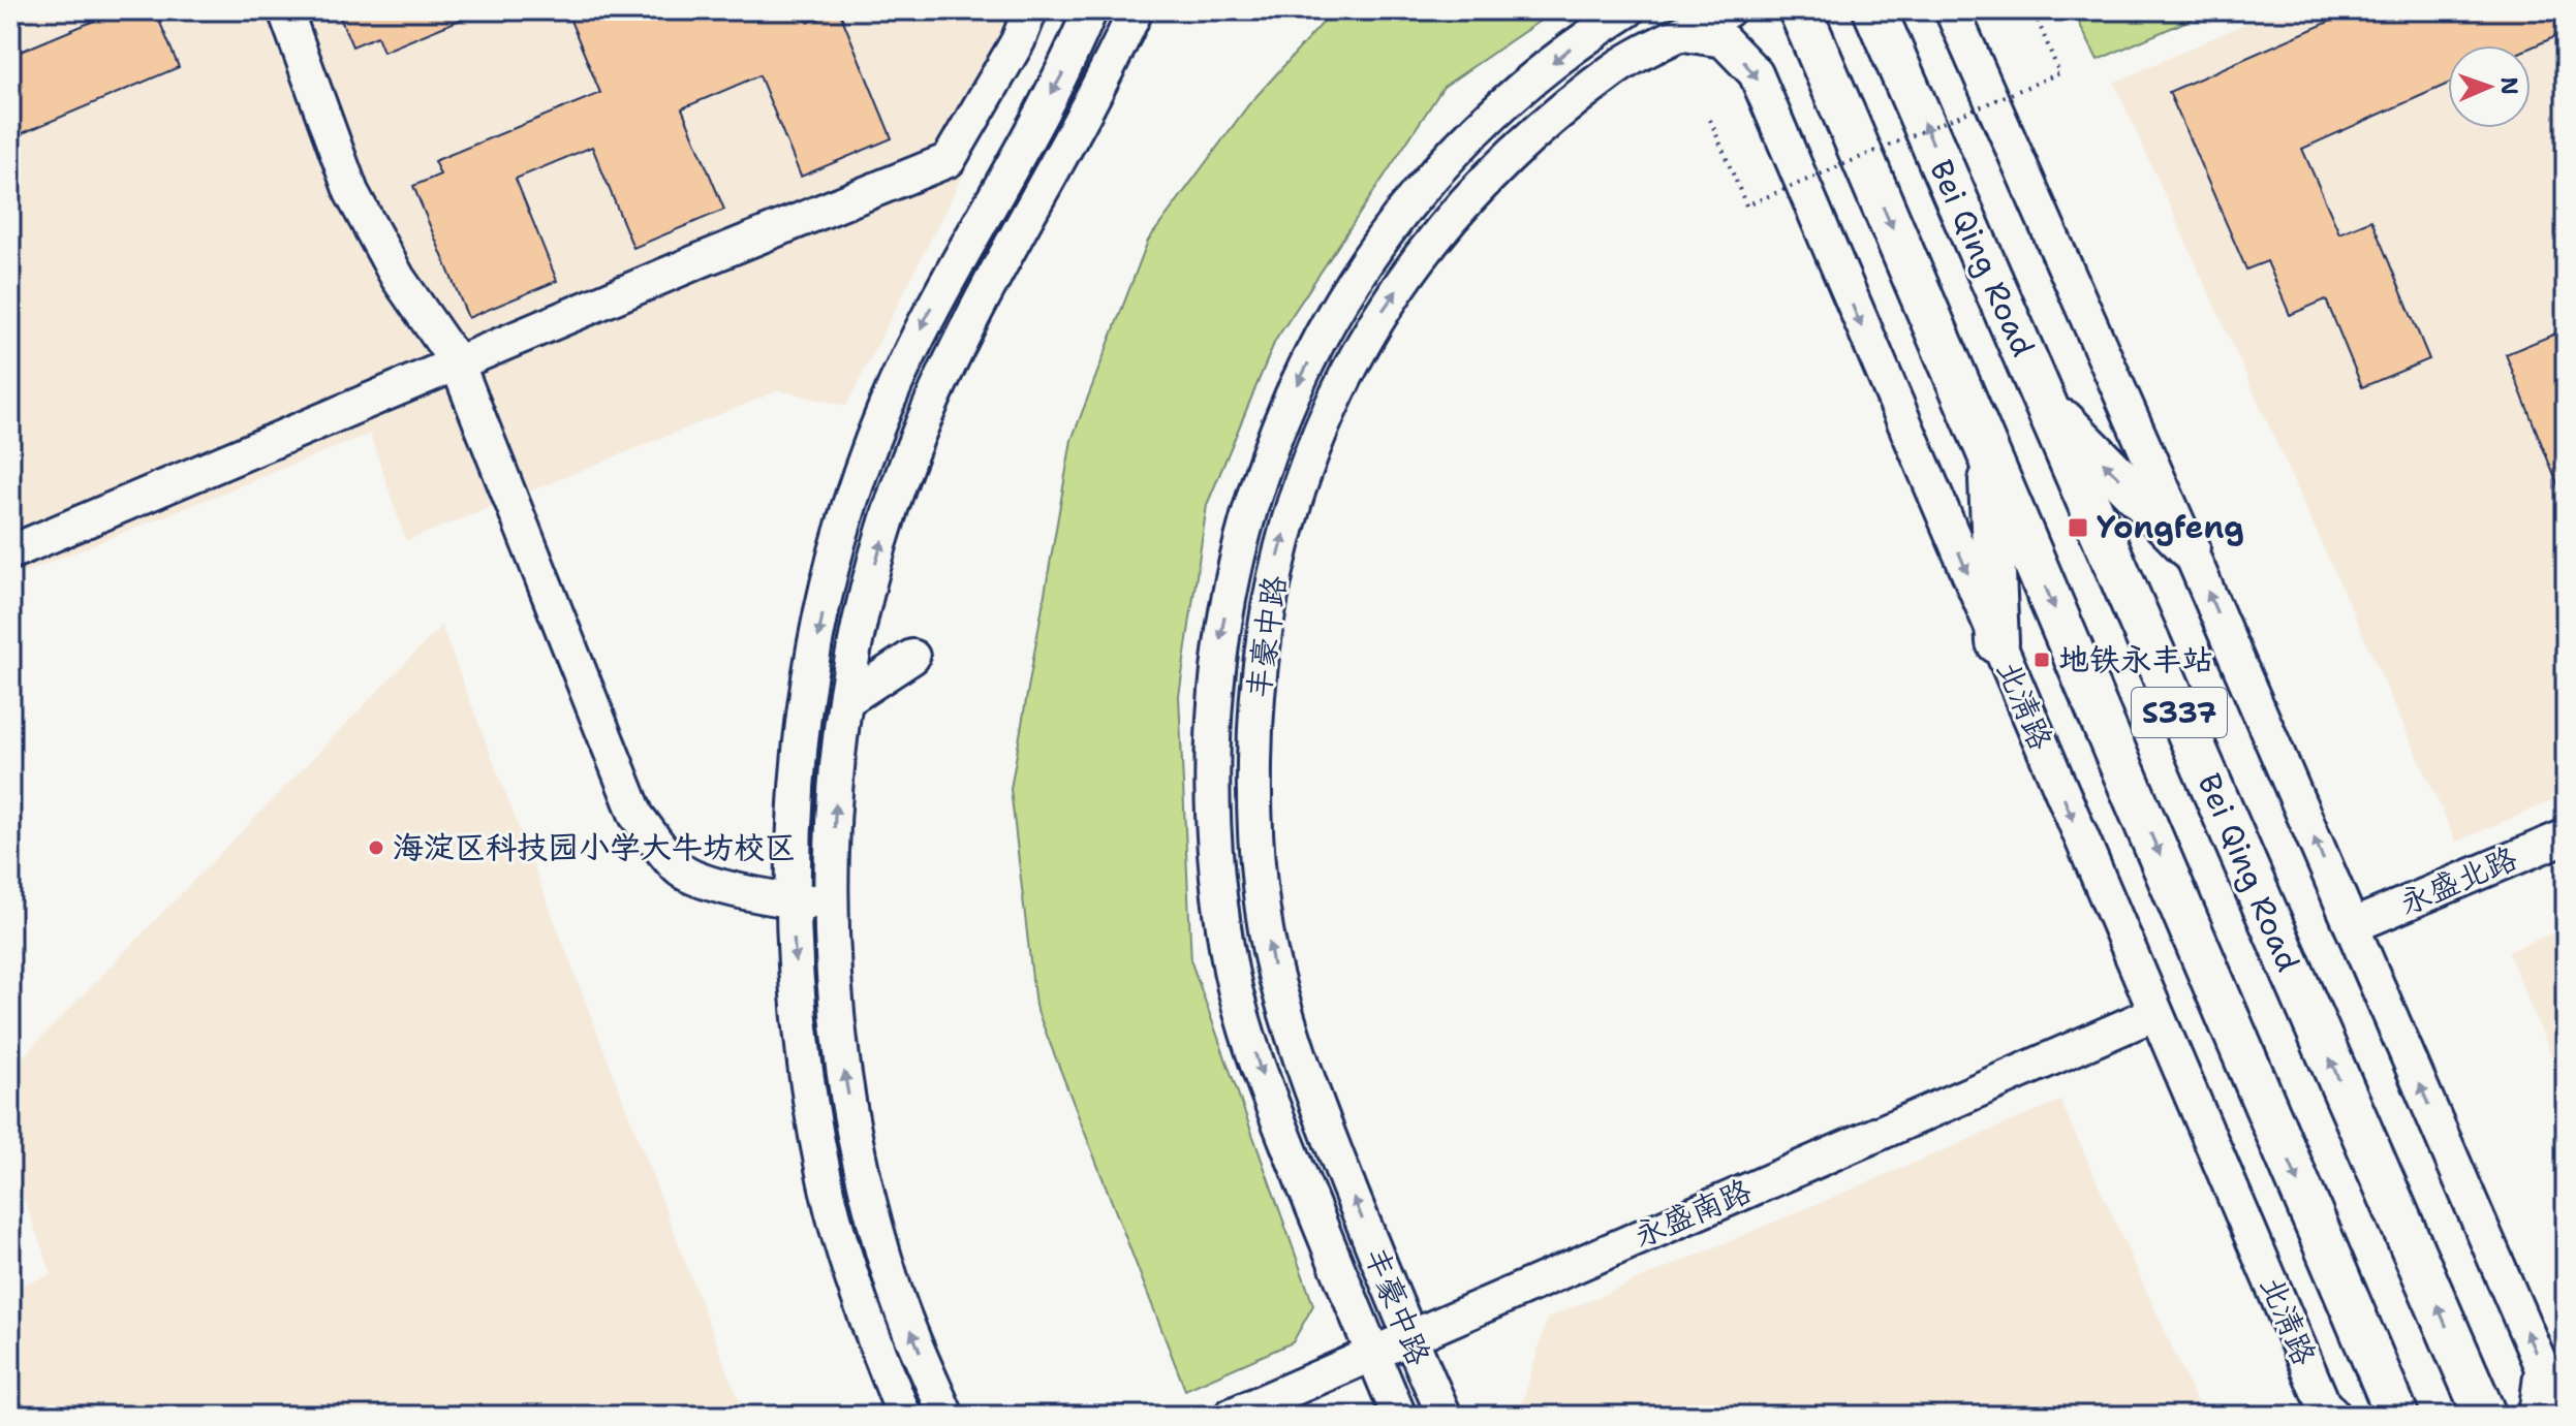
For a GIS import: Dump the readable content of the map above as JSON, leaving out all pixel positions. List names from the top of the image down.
{
  "streets": {
    "main road": ["Bei Qing Road", "S337"],
    "street": [
      "丰豪中路",
      "北清路",
      "永盛北路",
      "永盛南路"
    ]
  },
  "crossings": [
    ["丰豪中路", "北清路"],
    ["丰豪中路", "永盛南路"],
    ["北清路", "永盛南路"]
  ],
  "places": {
    "transit": ["Yongfeng", "地铁永丰站"],
    "other": ["海淀区科技园小学大牛坊校区"]
  },
  "north": "right"
}
